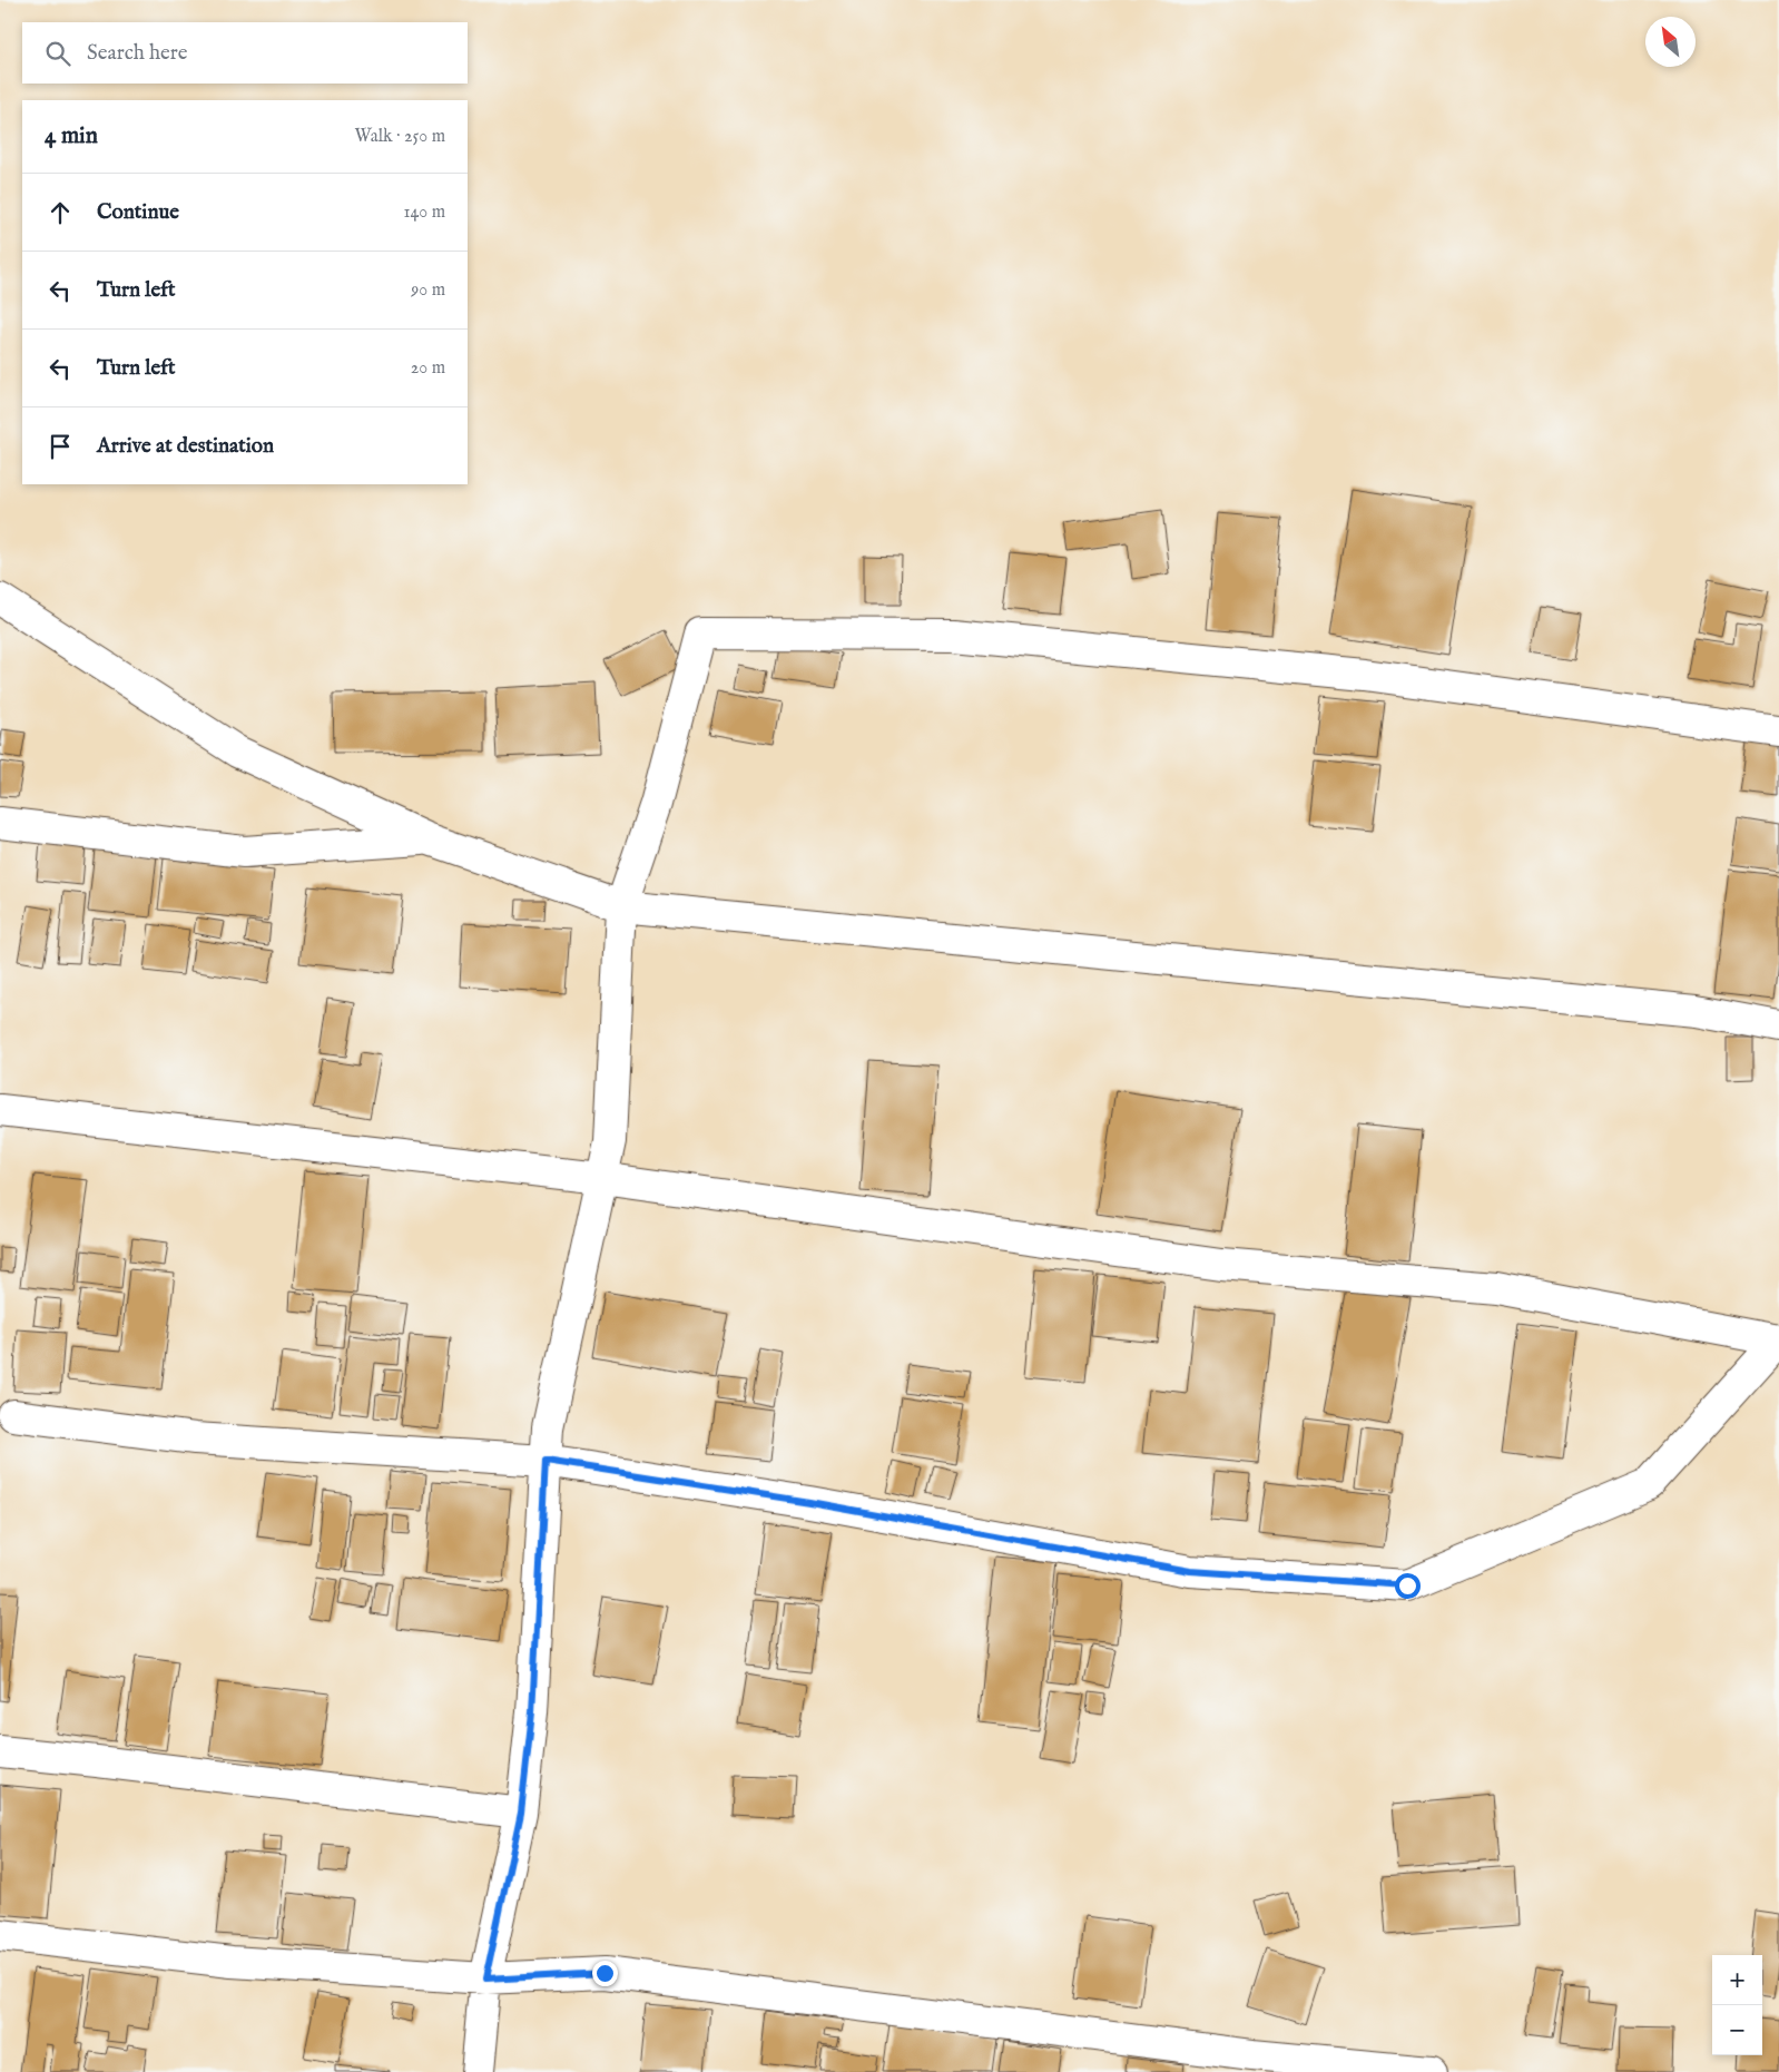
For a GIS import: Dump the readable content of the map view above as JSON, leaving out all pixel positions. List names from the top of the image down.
{
  "north": "top left",
  "page": {
    "search": "Search here",
    "heading": ["4 min", "Walk · 250 m"],
    "list": [
      ["Continue", "140 m"],
      ["Turn left", "90 m"],
      ["Turn left", "20 m"],
      "Arrive at destination"
    ],
    "map_buttons": ["+", "−"]
  }
}
